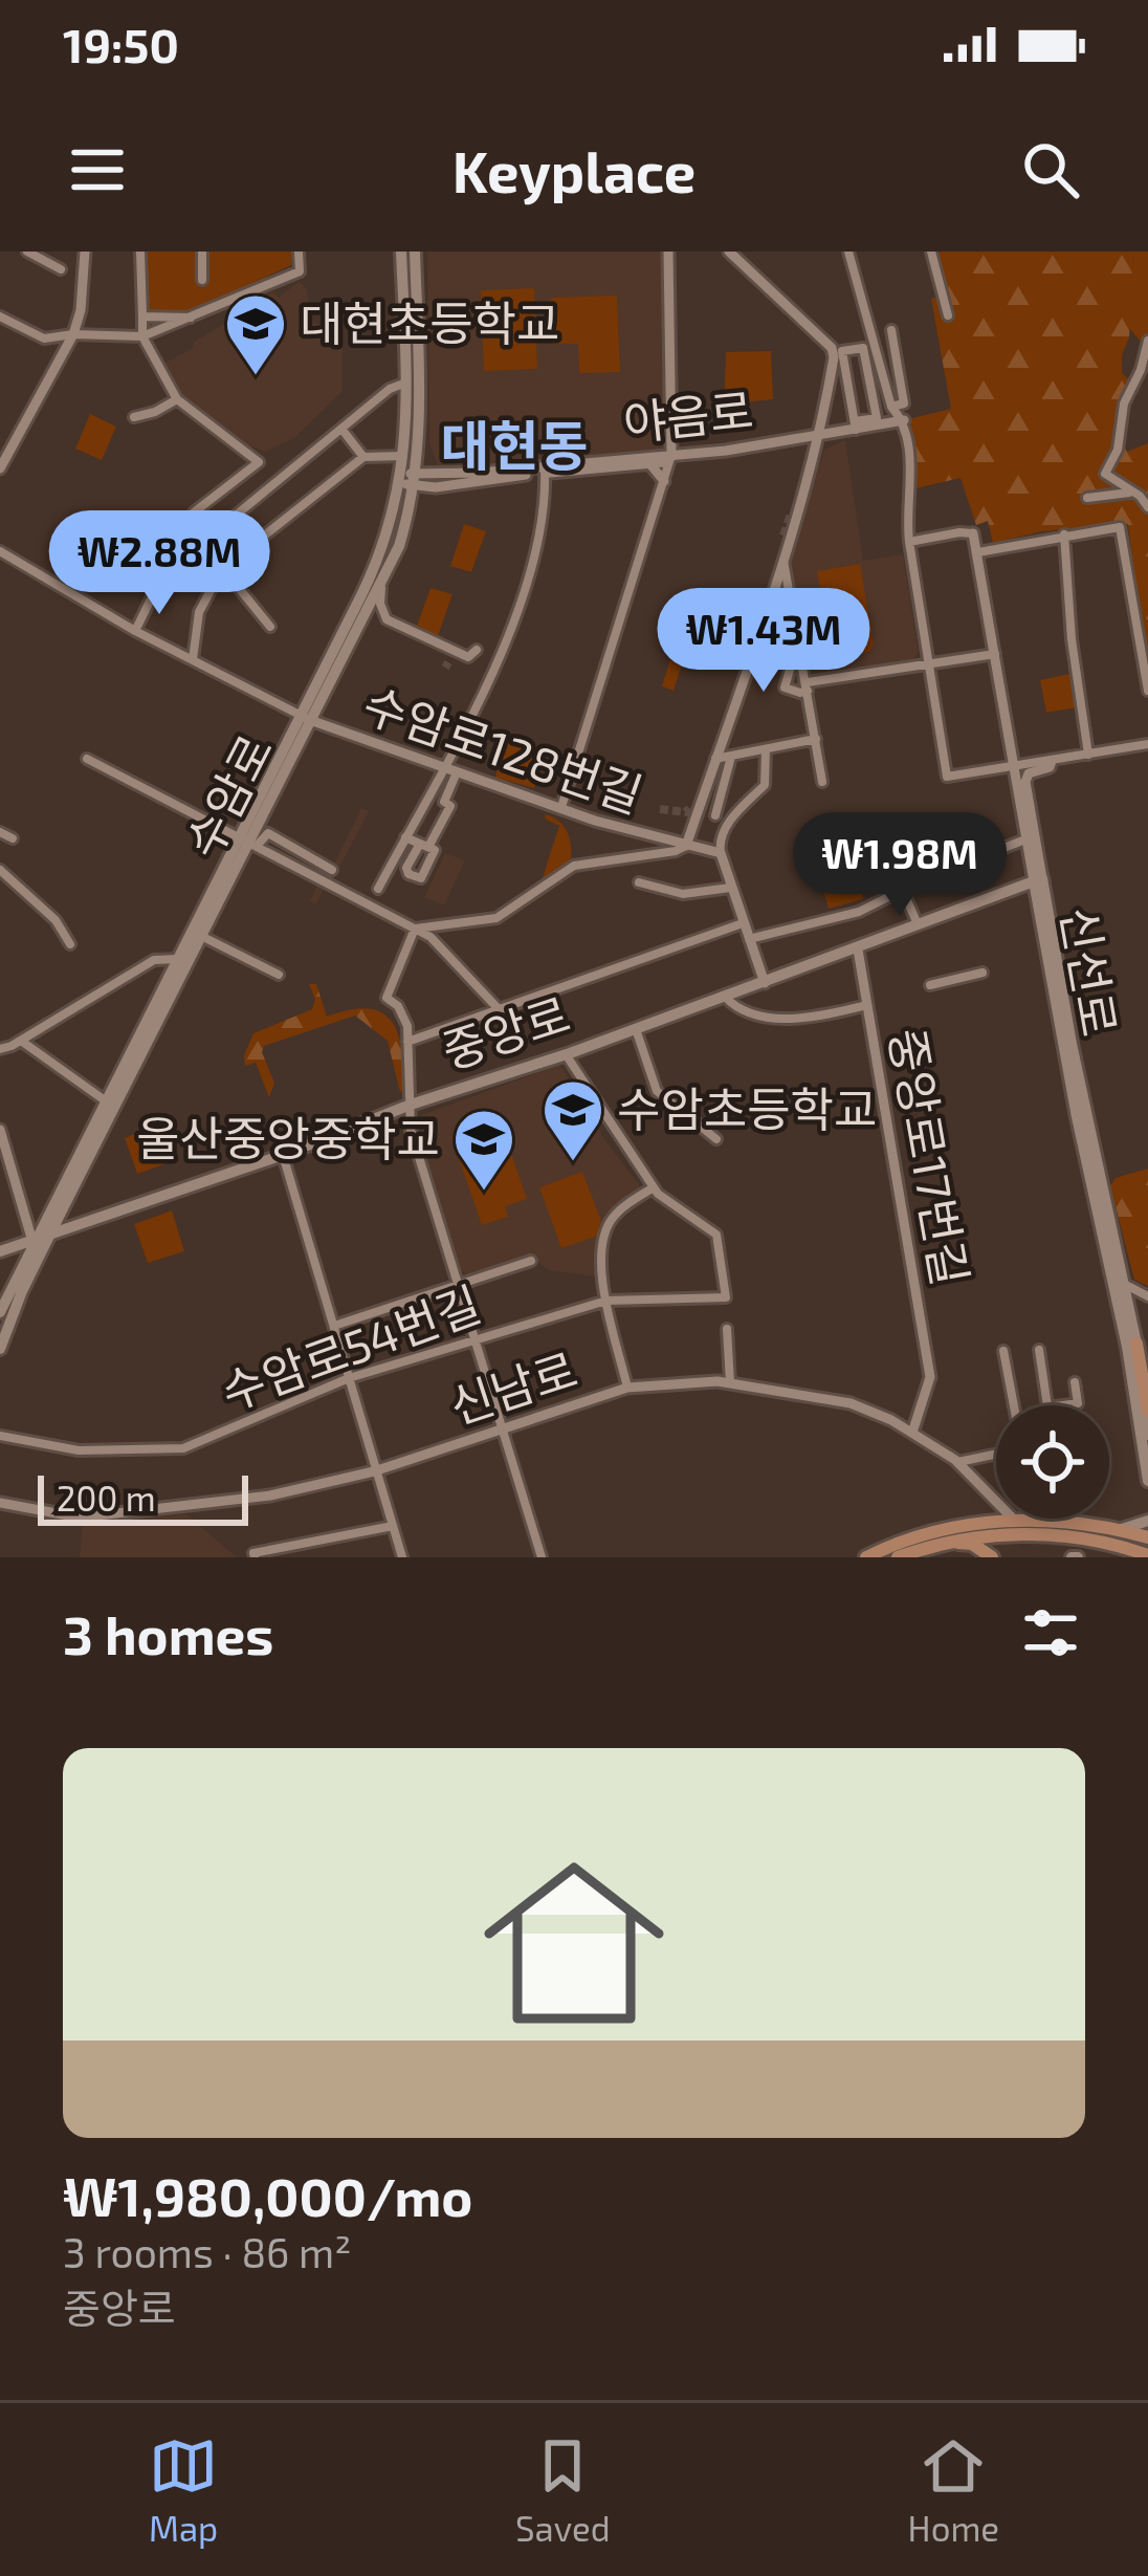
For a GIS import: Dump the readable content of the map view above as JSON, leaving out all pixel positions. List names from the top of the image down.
{
  "streets": {
    "main road": ["수암로", "신선로", "중앙로"],
    "street": [
      "야음로",
      "수암로128번길",
      "중앙로17번길",
      "수암로54번길",
      "신남로"
    ]
  },
  "crossings": [
    ["야음로", "수암로"],
    ["수암로128번길", "수암로"],
    ["수암로", "중앙로"],
    ["신선로", "중앙로"],
    ["중앙로", "중앙로17번길"],
    ["중앙로17번길", "신남로"]
  ],
  "districts": ["대현동"],
  "places": {
    "school or university": ["대현초등학교", "수암초등학교", "울산중앙중학교"]
  },
  "scale_bar": "200 m",
  "page": {
    "status": "19:50",
    "header": "Keyplace",
    "price": ["₩2.88M", "₩1.43M", "₩1.98M"],
    "scale": "200 m",
    "heading": "3 homes",
    "list": [
      {
        "name": "₩1,980,000/mo",
        "note": "3 rooms · 86 m² · 중앙로"
      }
    ],
    "tabs": ["Map", "Saved", "Home"]
  }
}
